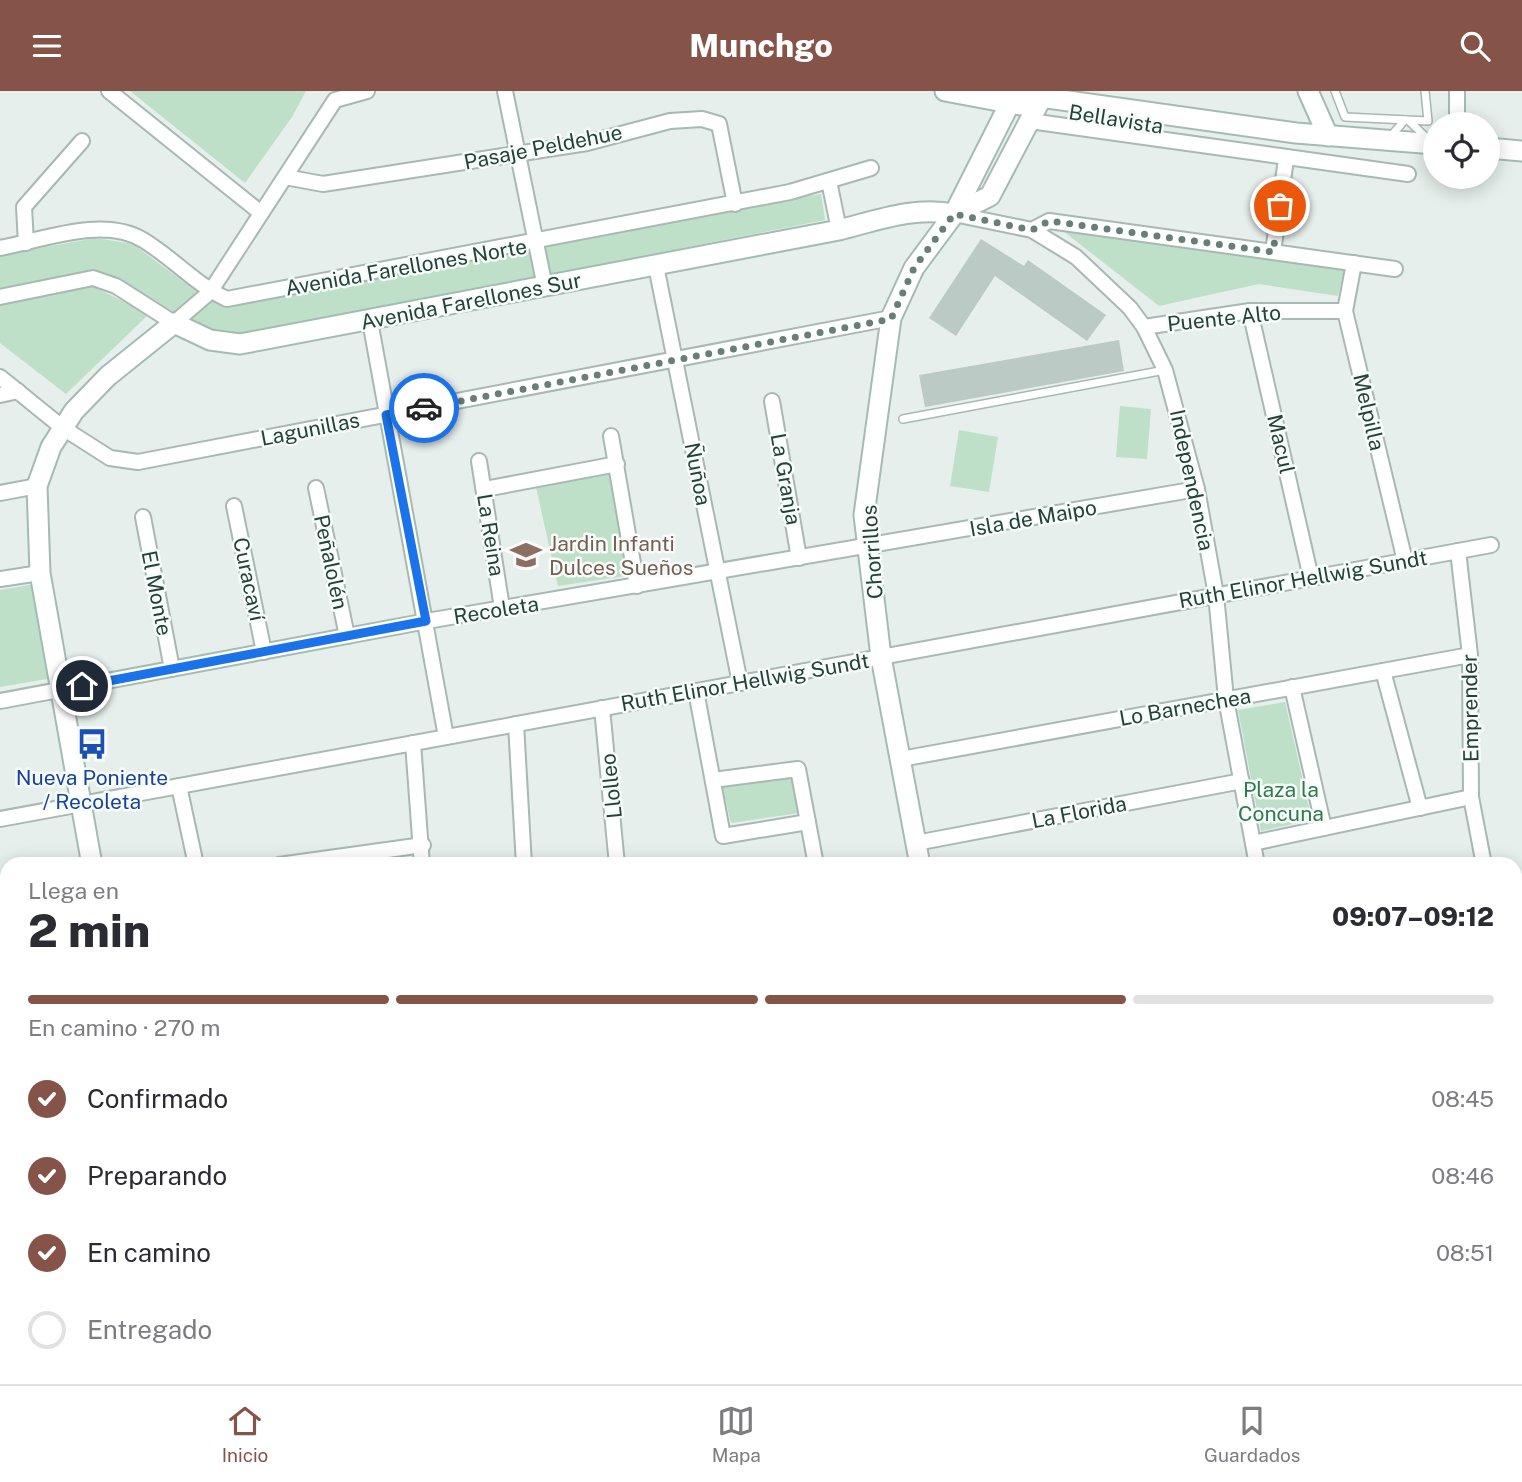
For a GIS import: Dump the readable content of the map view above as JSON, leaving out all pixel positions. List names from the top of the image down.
{
  "streets": {
    "street": [
      "Bellavista",
      "Pasaje Peldehue",
      "Avenida Farellones Norte",
      "Avenida Farellones Sur",
      "Puente Alto",
      "Melpilla",
      "Lagunillas",
      "Macul",
      "Ñuñoa",
      "La Granja",
      "Independencia",
      "Isla de Maipo",
      "La Reina",
      "Chorrillos",
      "Peñalolén",
      "Curacaví",
      "Ruth Elinor Hellwig Sundt",
      "El Monte",
      "Recoleta",
      "Lo Barnechea",
      "Emprender",
      "Llolleo",
      "La Florida"
    ]
  },
  "crossings": [
    ["Bellavista", "Chorrillos"],
    ["Pasaje Peldehue", "Avenida Farellones Norte"],
    ["Avenida Farellones Sur", "Ñuñoa"],
    ["Avenida Farellones Sur", "Independencia"],
    ["Avenida Farellones Sur", "Chorrillos"],
    ["Puente Alto", "Melpilla"],
    ["Puente Alto", "Macul"],
    ["Puente Alto", "Independencia"],
    ["Melpilla", "Ruth Elinor Hellwig Sundt"],
    ["Lagunillas", "Ñuñoa"],
    ["Lagunillas", "Chorrillos"],
    ["Macul", "Ruth Elinor Hellwig Sundt"],
    ["Ñuñoa", "Ruth Elinor Hellwig Sundt"],
    ["Ñuñoa", "Recoleta"],
    ["La Granja", "Recoleta"],
    ["Independencia", "Isla de Maipo"],
    ["Independencia", "Chorrillos"],
    ["Independencia", "Ruth Elinor Hellwig Sundt"],
    ["Independencia", "Lo Barnechea"],
    ["Independencia", "La Florida"],
    ["Isla de Maipo", "Chorrillos"],
    ["Isla de Maipo", "Recoleta"],
    ["La Reina", "Recoleta"],
    ["Chorrillos", "Ruth Elinor Hellwig Sundt"],
    ["Chorrillos", "Recoleta"],
    ["Chorrillos", "Lo Barnechea"],
    ["Chorrillos", "La Florida"],
    ["Peñalolén", "Recoleta"],
    ["Curacaví", "Recoleta"],
    ["Ruth Elinor Hellwig Sundt", "Emprender"],
    ["Ruth Elinor Hellwig Sundt", "Llolleo"],
    ["El Monte", "Recoleta"],
    ["Lo Barnechea", "Emprender"]
  ],
  "parks": ["Plaza la Concuna"],
  "places": {
    "school or university": ["Jardin Infanti Dulces Sueños"],
    "bus stop": ["Nueva Poniente / Recoleta"]
  },
  "page": {
    "header": "Munchgo",
    "heading": ["2 min", "Llega en", "09:07–09:12"],
    "bar": "En camino · 270 m",
    "list": [
      ["Confirmado", "08:45"],
      ["Preparando", "08:46"],
      ["En camino", "08:51"],
      "Entregado"
    ],
    "tabs": ["Inicio", "Mapa", "Guardados"]
  }
}
